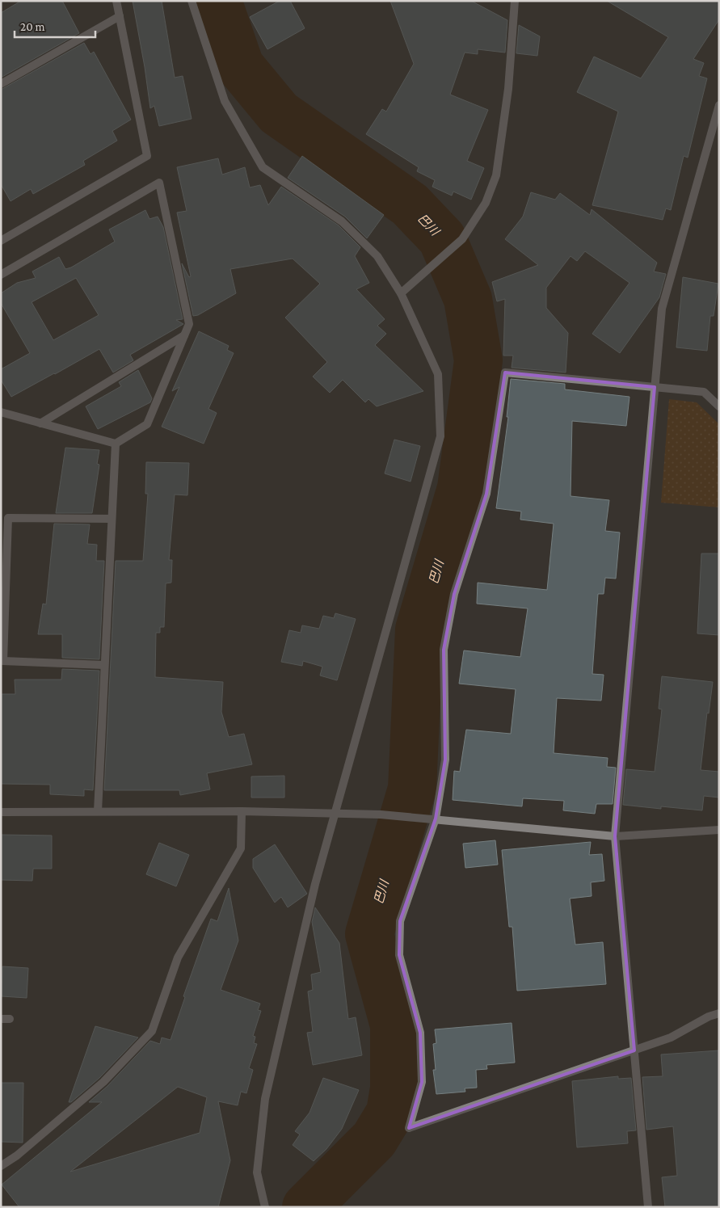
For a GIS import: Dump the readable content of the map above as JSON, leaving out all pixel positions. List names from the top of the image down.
{
  "water": ["巴川"],
  "scale_bar": "20 m"
}
